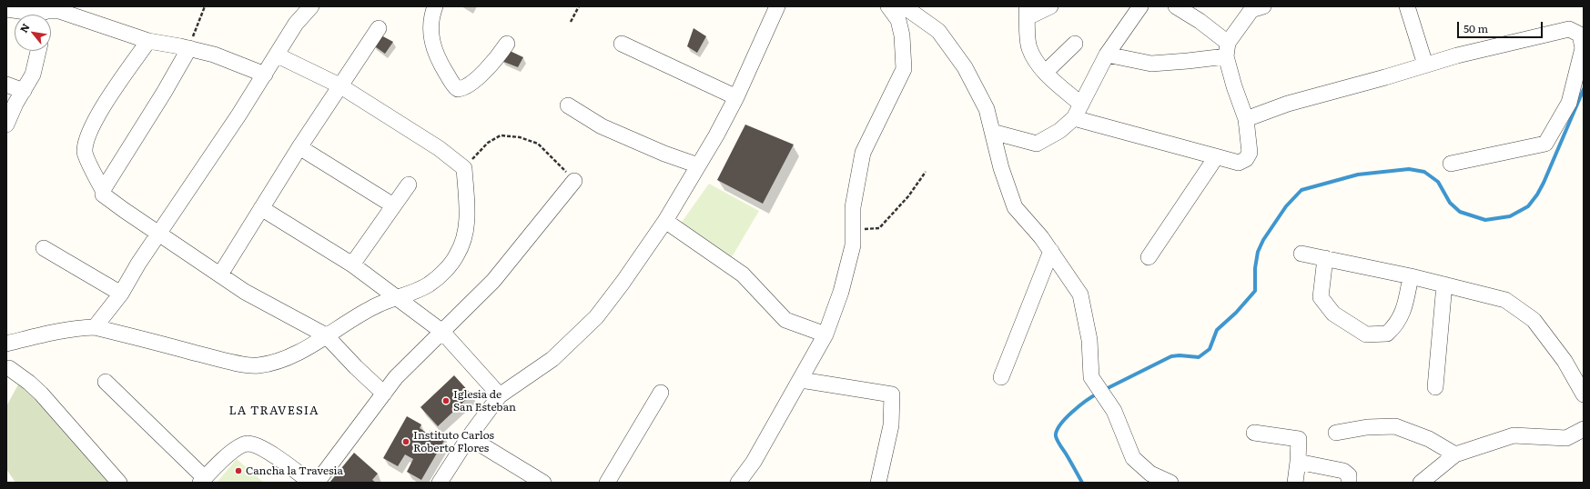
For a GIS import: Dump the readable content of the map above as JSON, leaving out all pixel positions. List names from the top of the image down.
{
  "districts": ["LA TRAVESIA"],
  "places": ["Iglesia de San Esteban", "Instituto Carlos Roberto Flores", "Cancha la Travesia"],
  "scale_bar": "50 m",
  "north": "top left"
}
